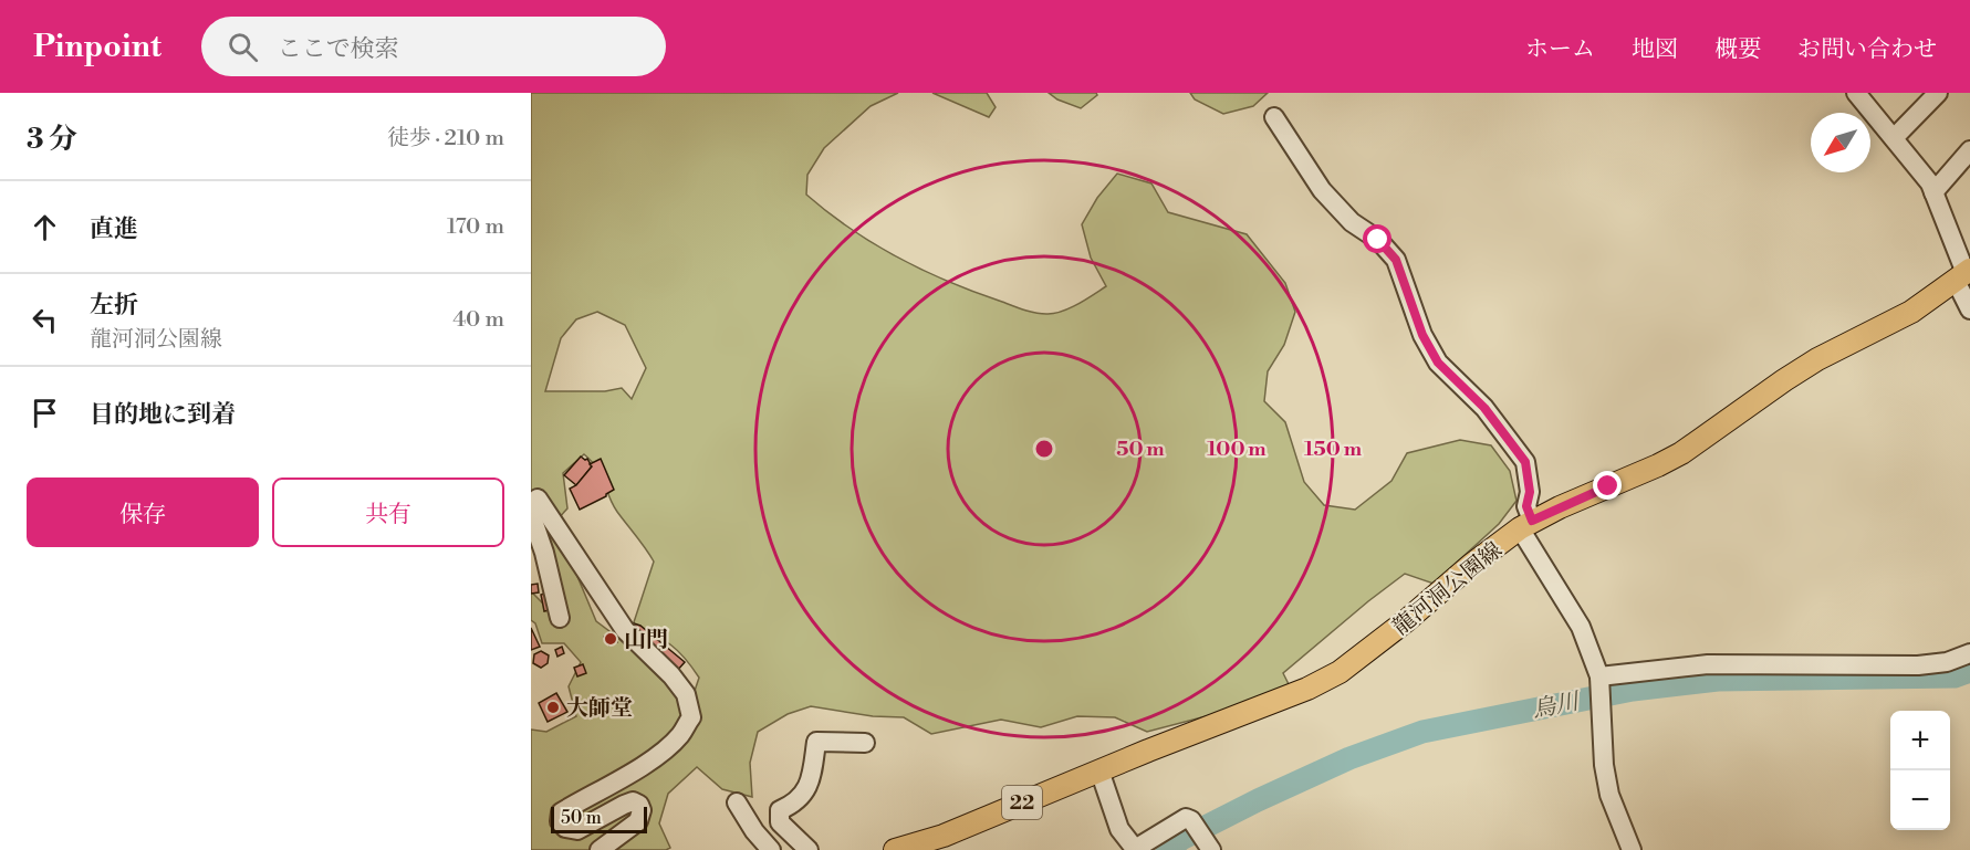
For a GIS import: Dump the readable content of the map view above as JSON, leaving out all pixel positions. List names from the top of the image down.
{
  "streets": {
    "main road": ["龍河洞公園線", "22"]
  },
  "water": ["烏川"],
  "places": ["山門", "大師堂"],
  "scale_bar": "50 m",
  "north": "bottom left",
  "page": {
    "header": "Pinpoint",
    "search": "ここで検索",
    "nav": [
      "ホーム",
      "地図",
      "概要",
      "お問い合わせ"
    ],
    "heading": ["3 分", "徒歩 · 210 m"],
    "list": [
      ["直進", "170 m"],
      ["左折", "龍河洞公園線", "40 m"],
      "目的地に到着"
    ],
    "buttons": ["保存", "共有"],
    "map_buttons": ["+", "−"],
    "scale": "50 m"
  },
  "rings": ["50 m", "100 m", "150 m"]
}
